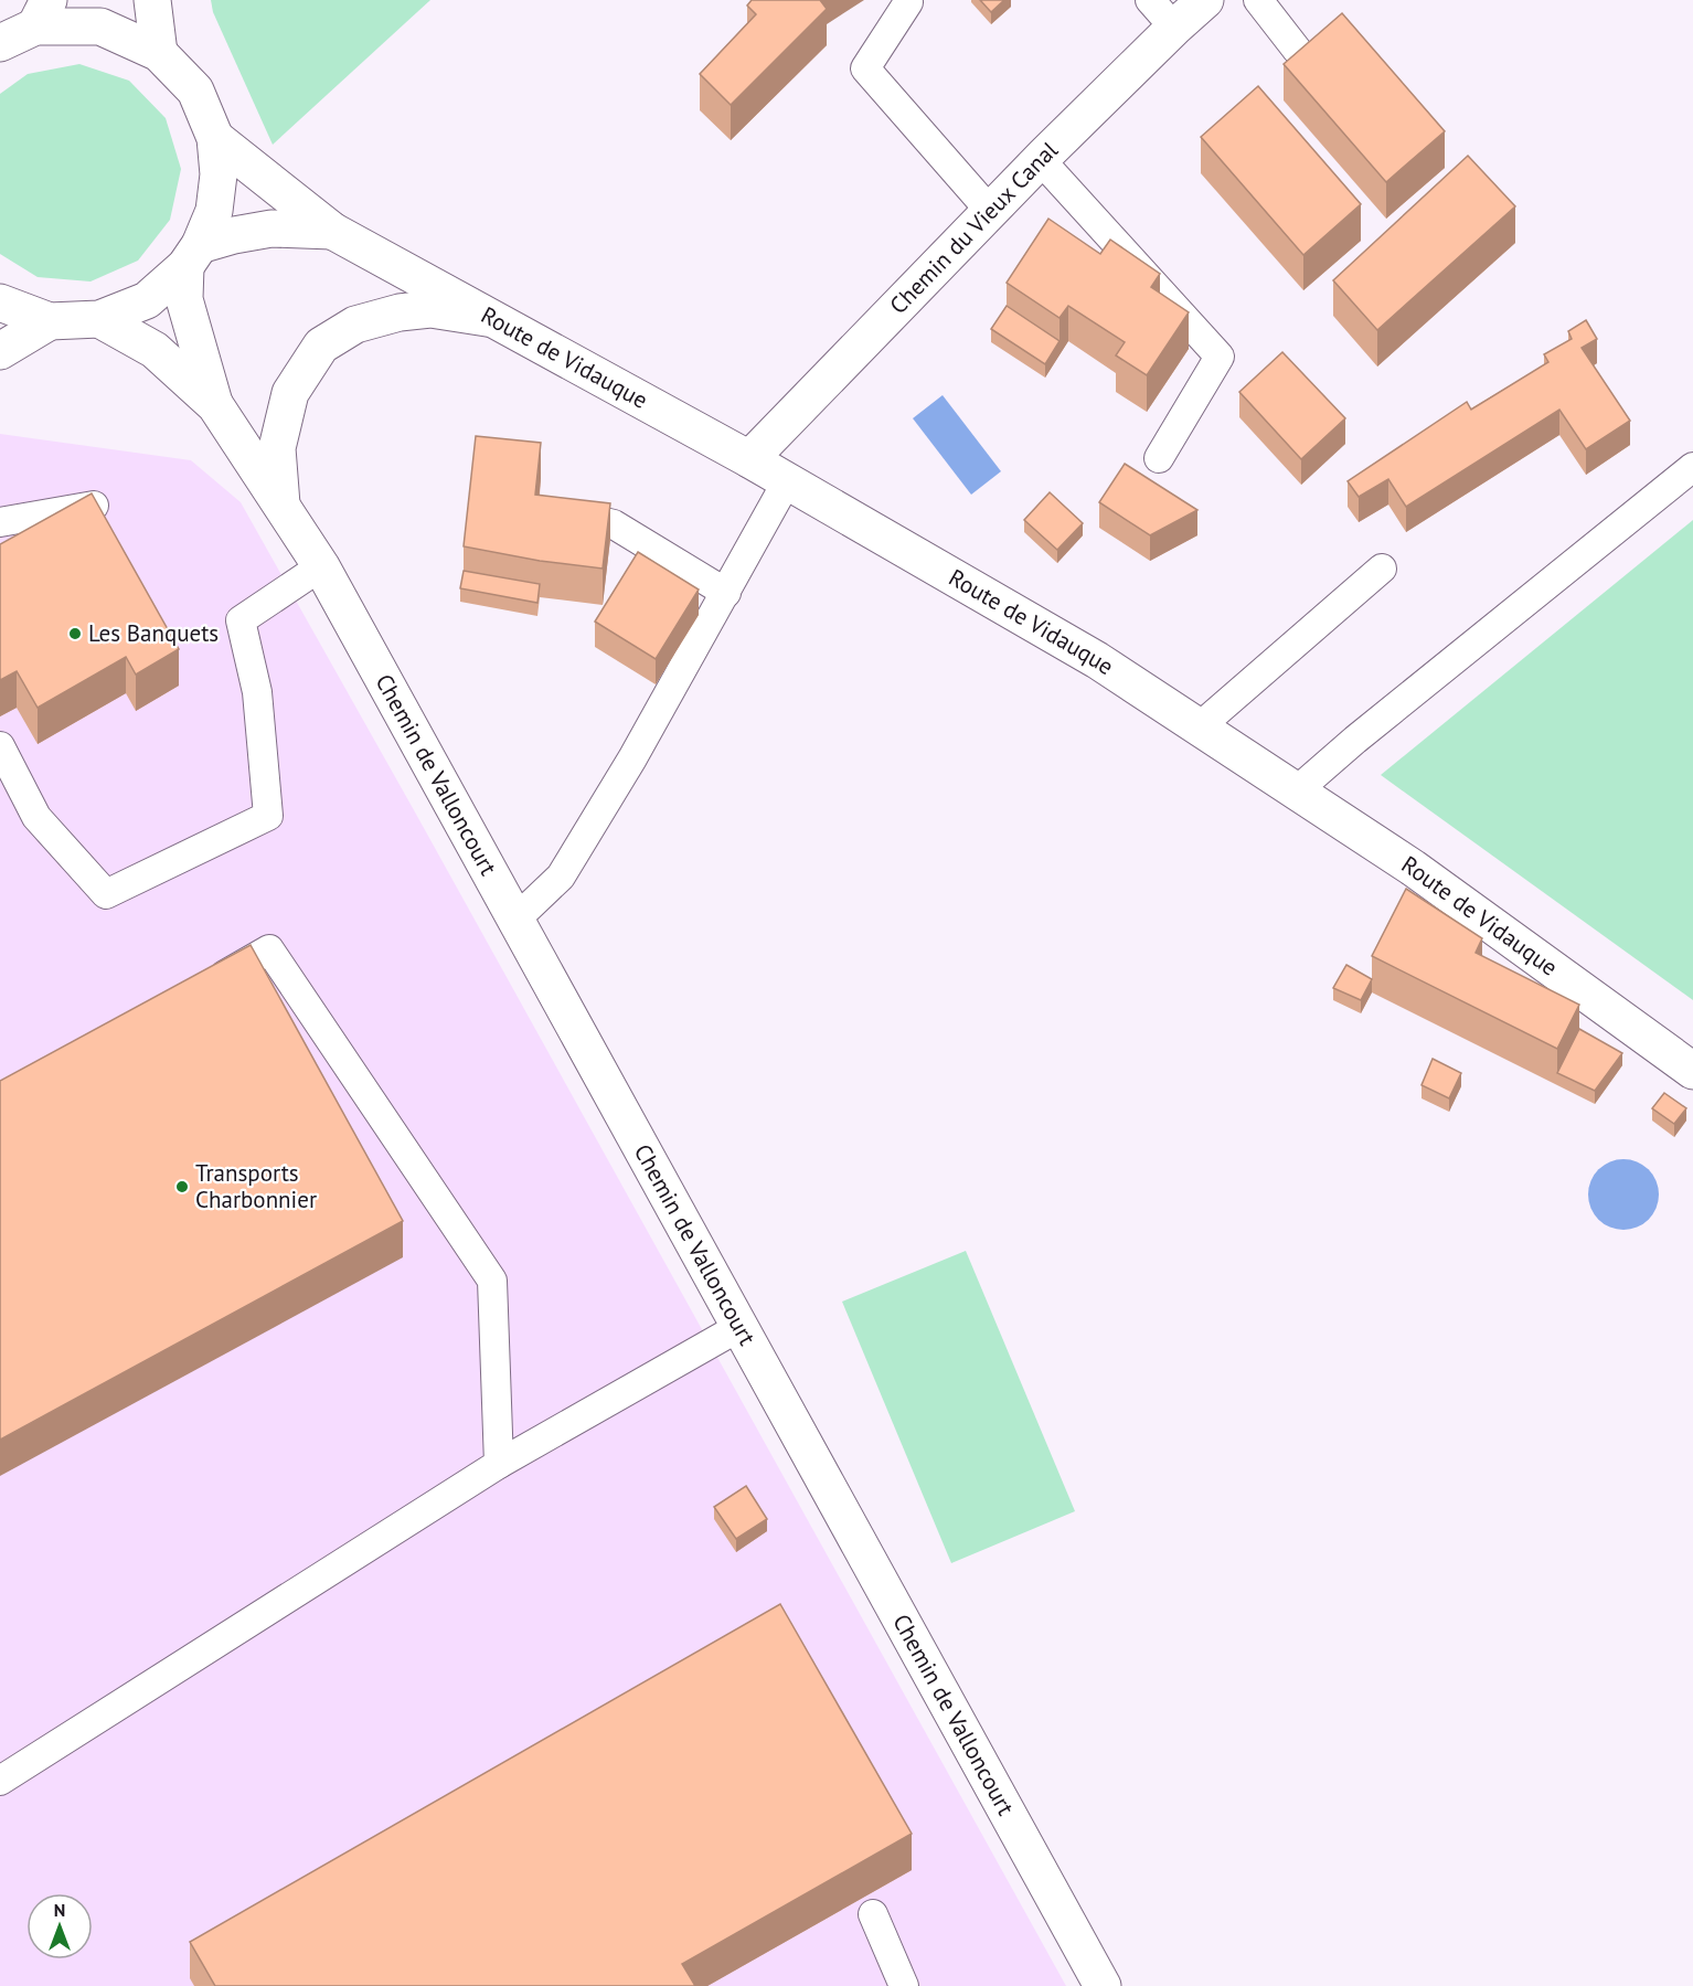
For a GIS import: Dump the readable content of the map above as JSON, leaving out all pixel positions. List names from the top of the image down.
{
  "streets": {
    "street": ["Chemin du Vieux Canal", "Route de Vidauque", "Chemin de Valloncourt"]
  },
  "crossings": [
    ["Chemin du Vieux Canal", "Route de Vidauque"],
    ["Route de Vidauque", "Chemin de Valloncourt"]
  ],
  "places": ["Les Banquets", "Transports Charbonnier"],
  "north": "top"
}
